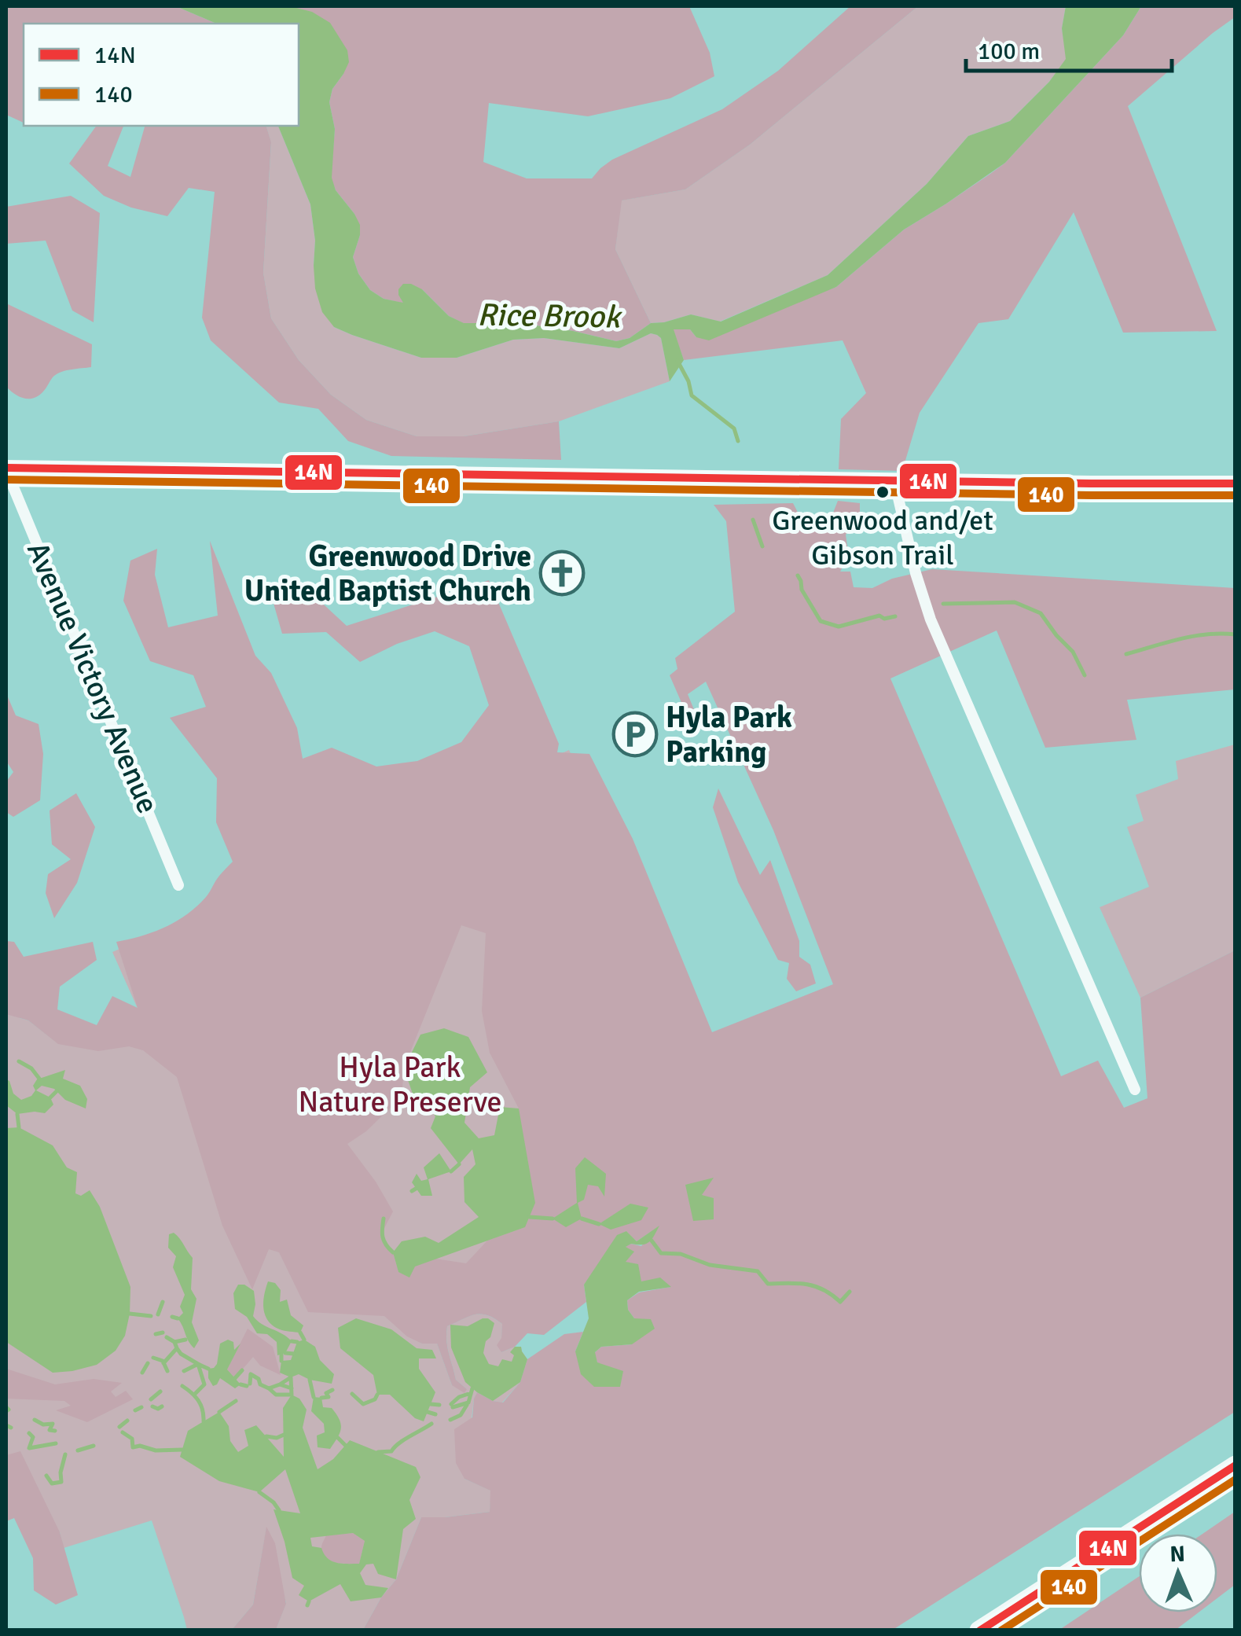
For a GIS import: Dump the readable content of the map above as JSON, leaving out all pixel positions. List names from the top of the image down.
{
  "streets": {
    "street": ["Avenue Victory Avenue"]
  },
  "water": ["Rice Brook"],
  "parks": ["Hyla Park Nature Preserve"],
  "places": {
    "other": ["Greenwood and/et Gibson Trail"],
    "church": ["Greenwood Drive United Baptist Church"],
    "parking": ["Hyla Park Parking"]
  },
  "lines": ["transit line 14N", "transit line 140"],
  "legend": ["14N", "140"],
  "scale_bar": "100 m",
  "north": "top"
}
